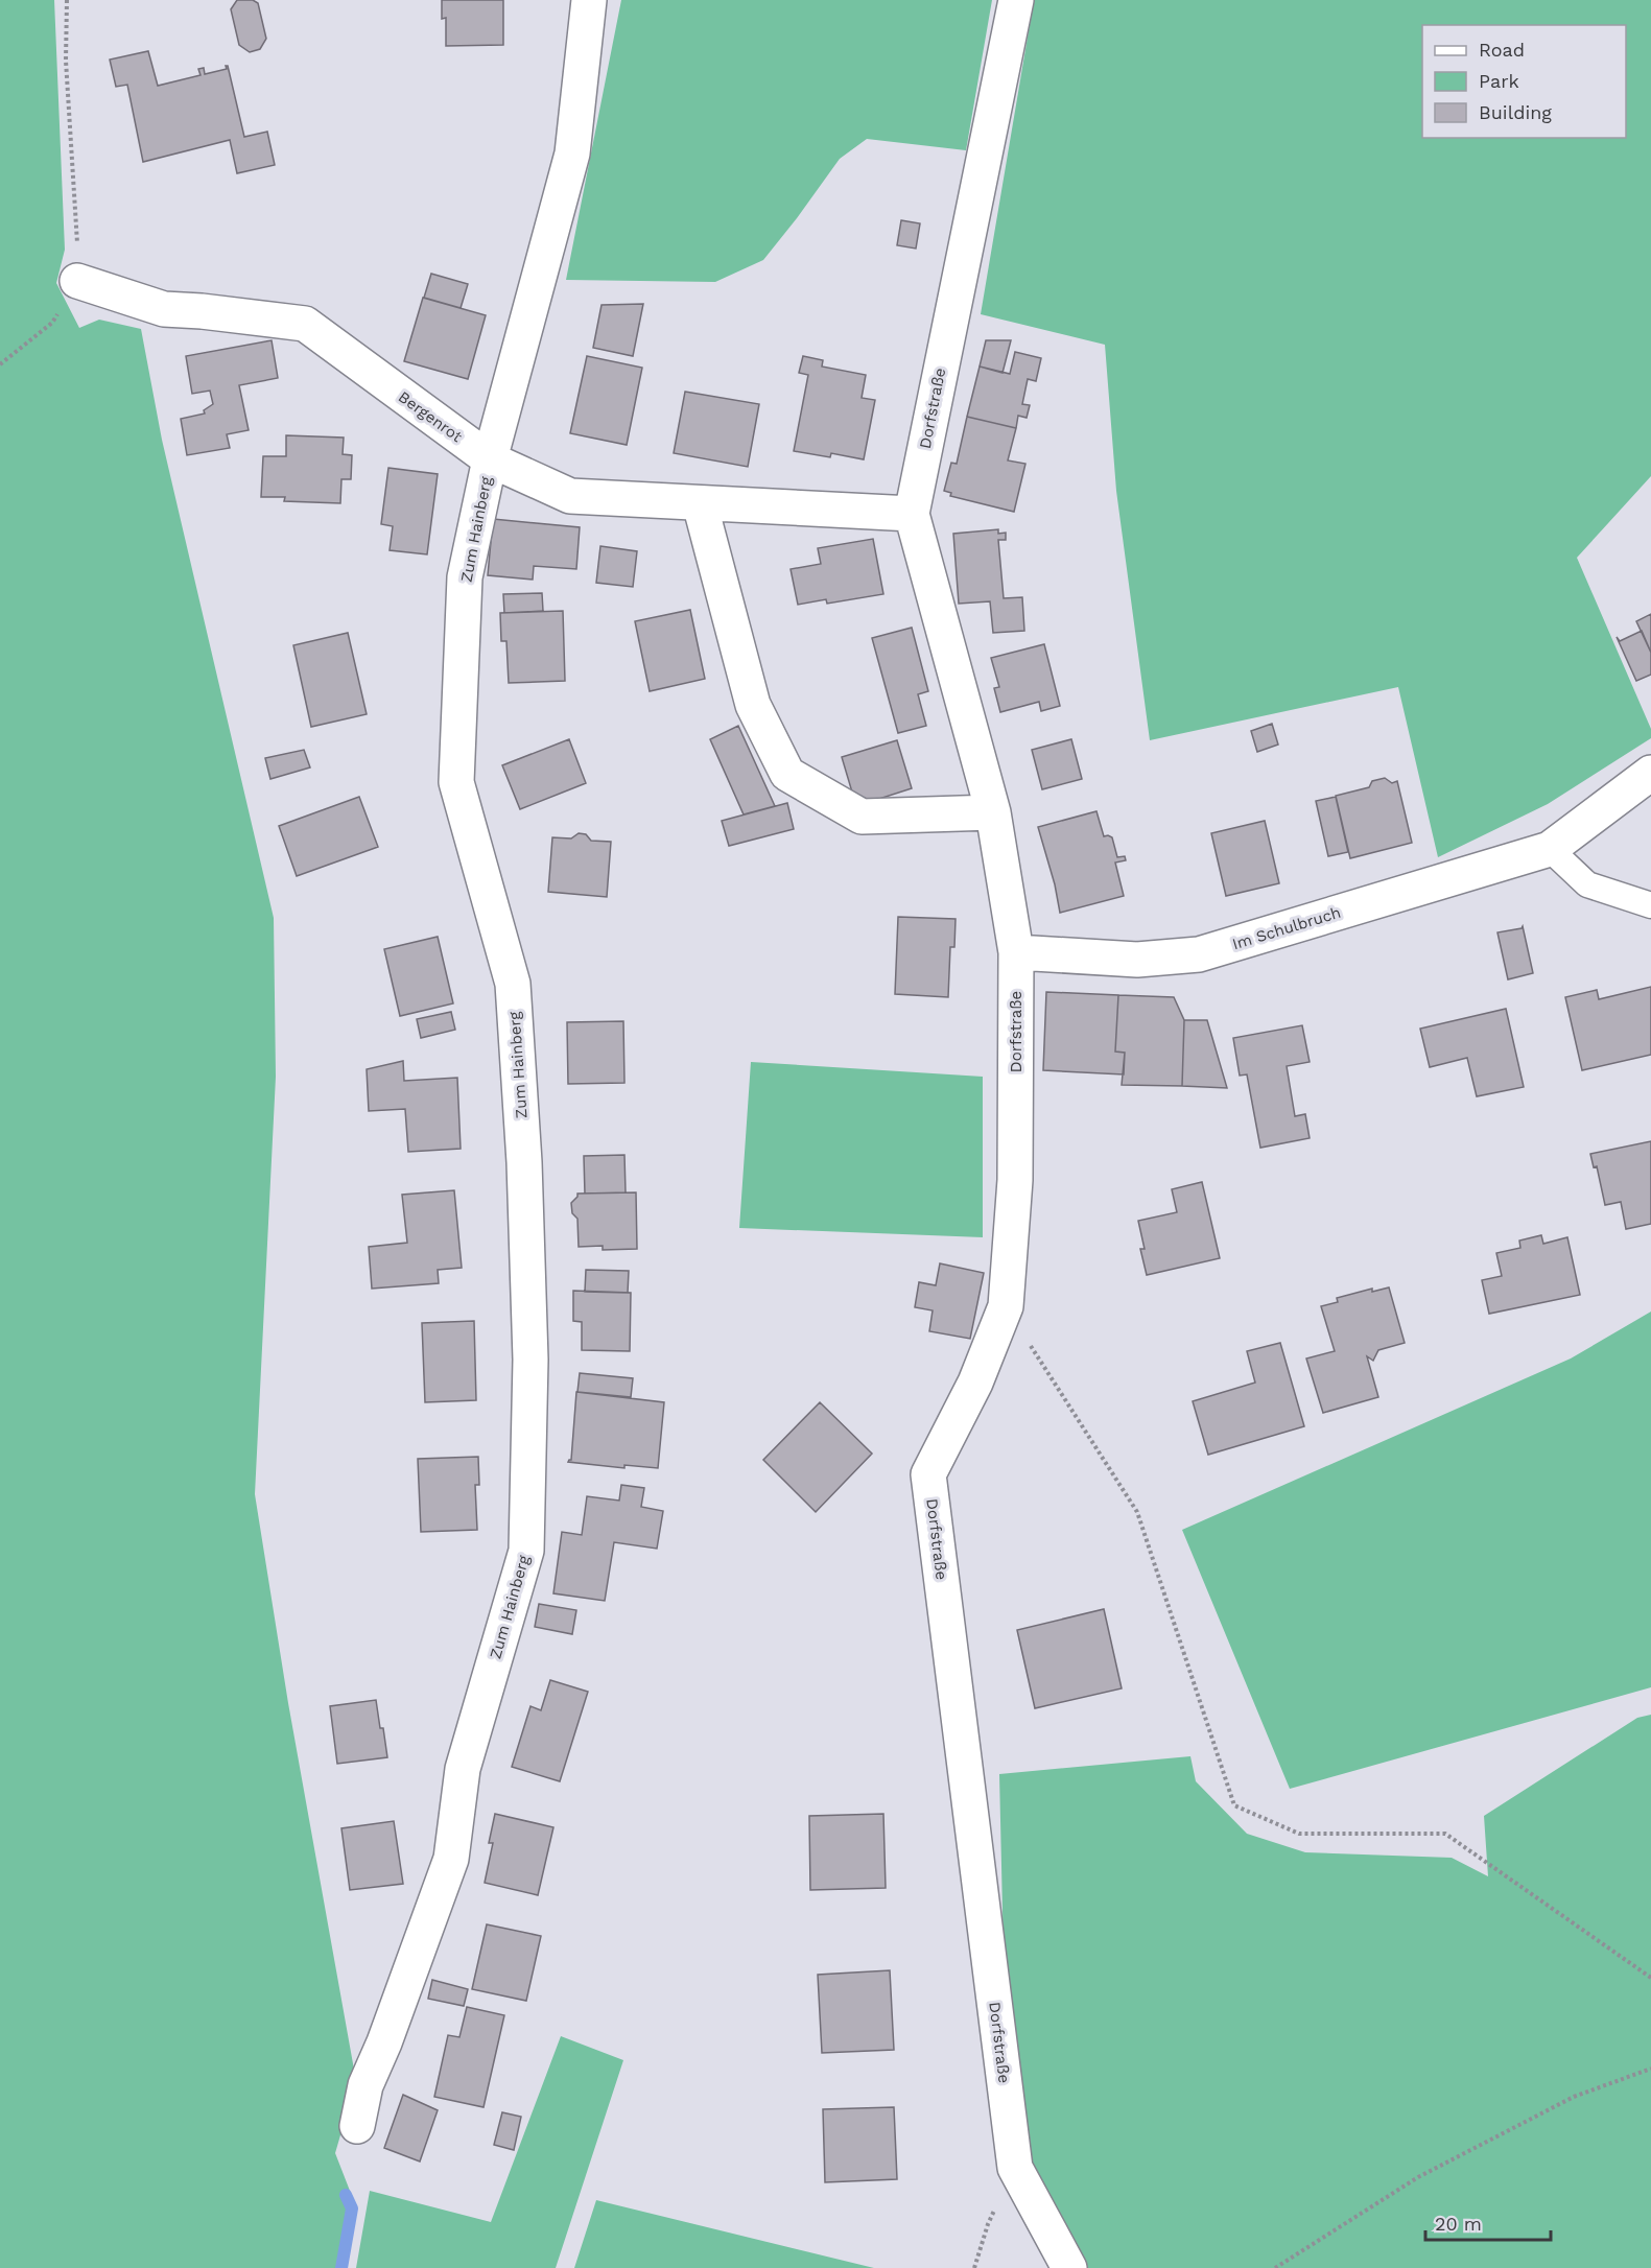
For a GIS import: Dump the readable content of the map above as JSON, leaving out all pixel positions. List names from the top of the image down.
{
  "streets": {
    "street": [
      "Dorfstraße",
      "Bergenrot",
      "Zum Hainberg",
      "Im Schulbruch"
    ]
  },
  "crossings": [
    ["Dorfstraße", "Bergenrot"],
    ["Dorfstraße", "Im Schulbruch"],
    ["Bergenrot", "Zum Hainberg"]
  ],
  "legend": ["Road", "Park", "Building"],
  "scale_bar": "20 m"
}
